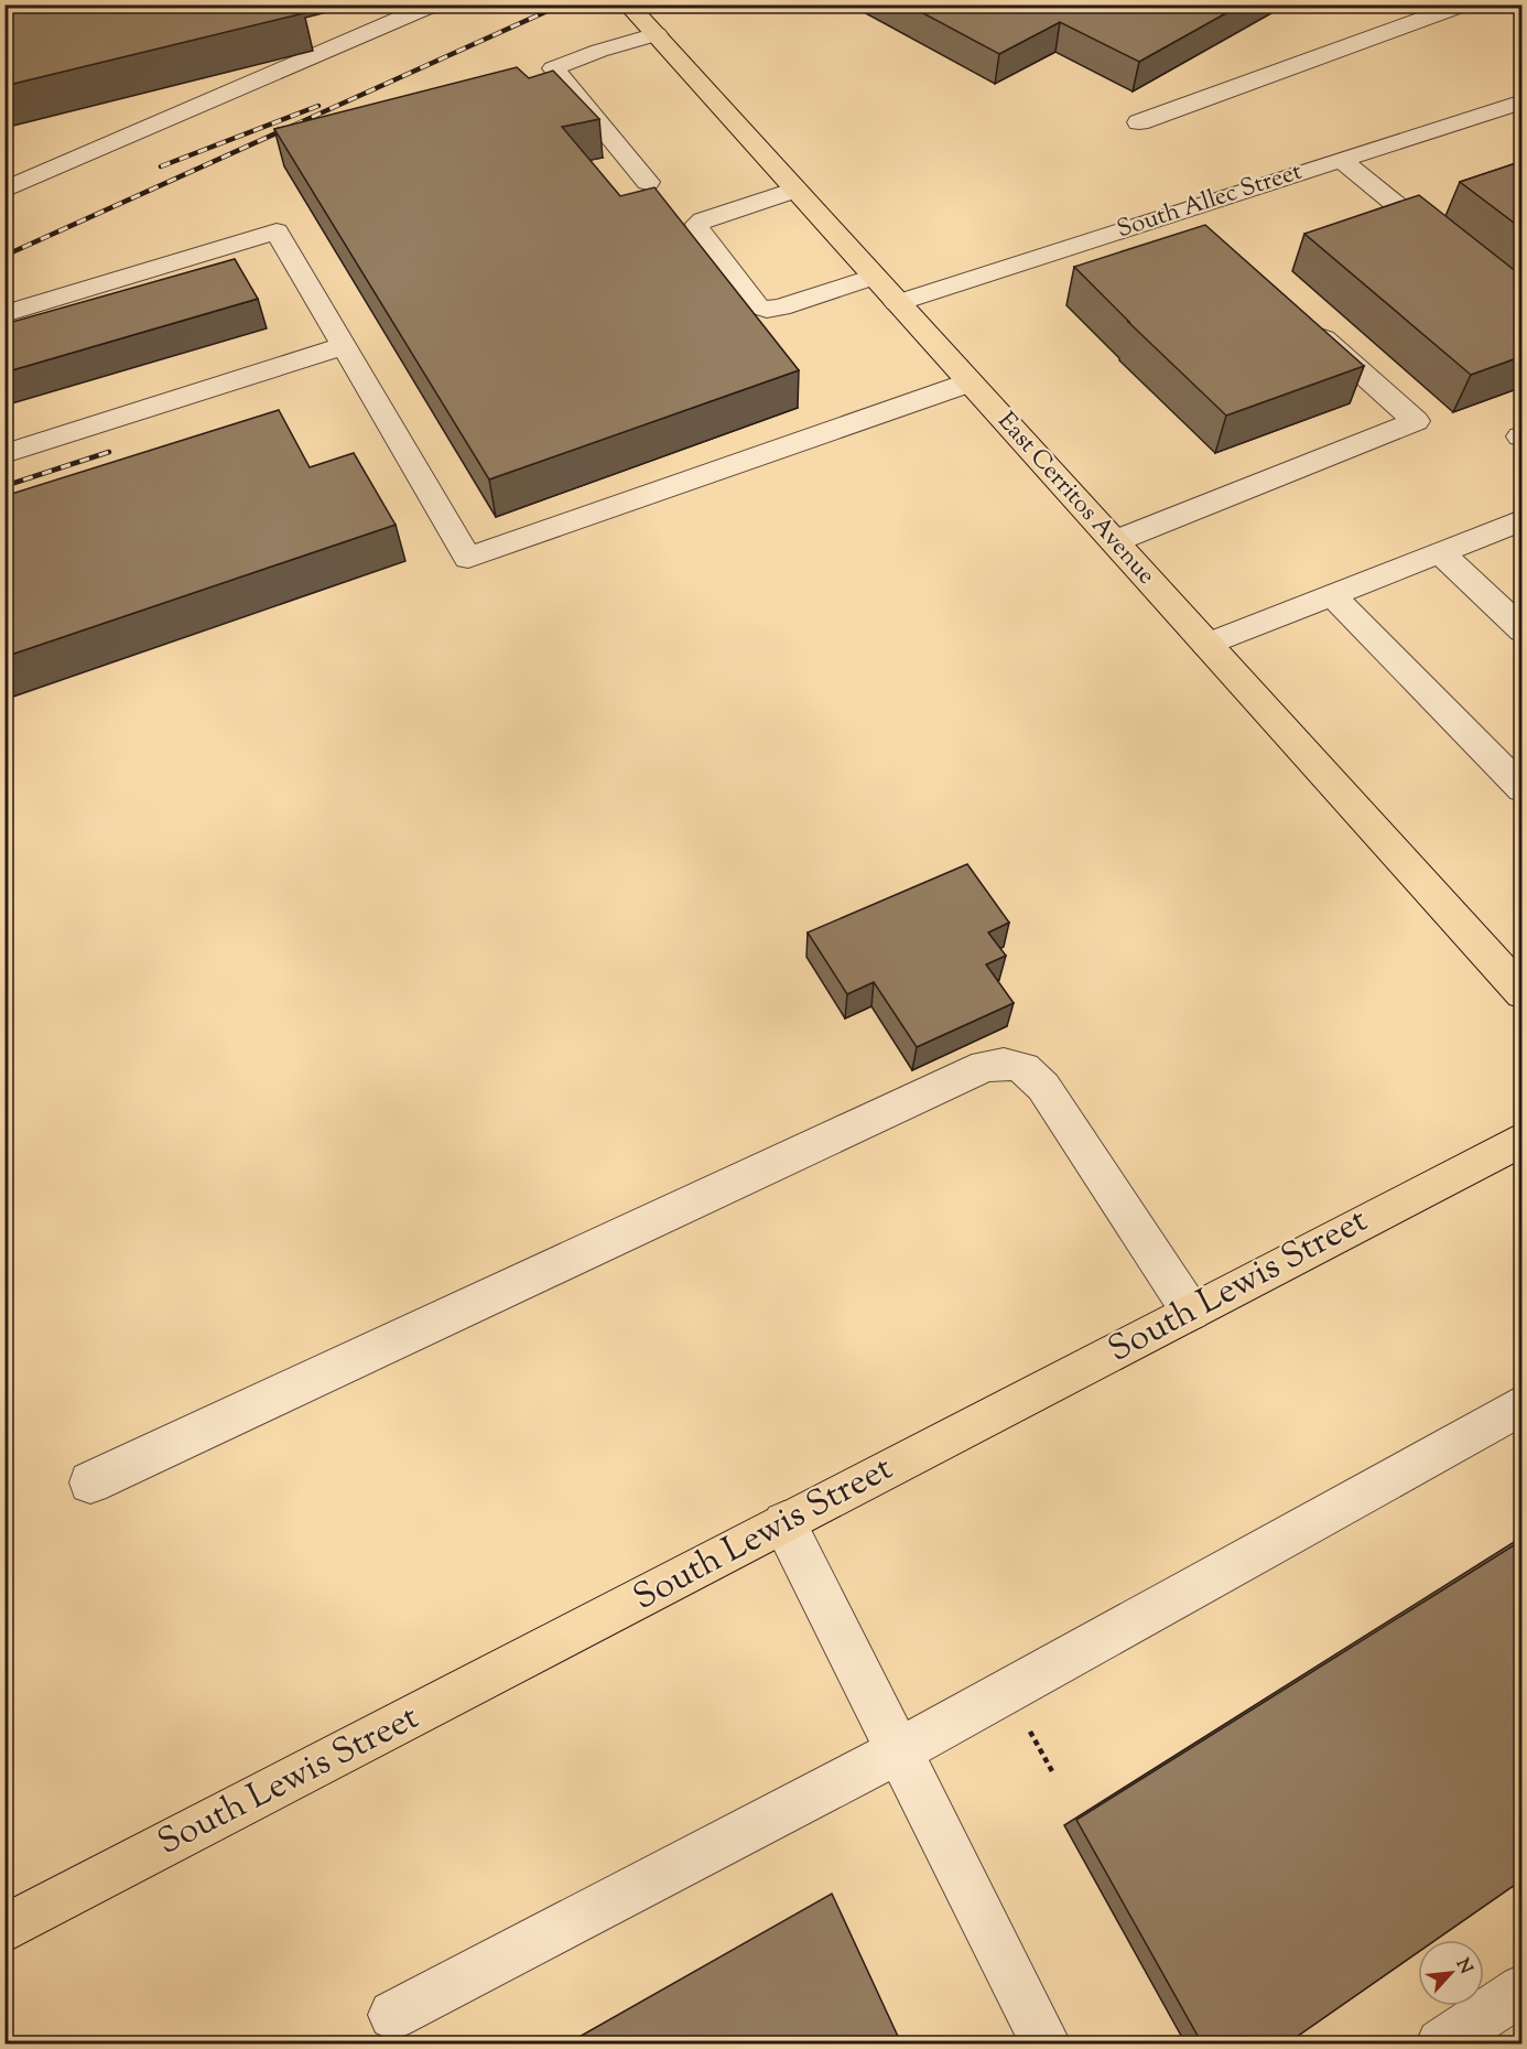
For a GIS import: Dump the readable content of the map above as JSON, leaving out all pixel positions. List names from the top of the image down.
{
  "streets": {
    "main road": ["East Cerritos Avenue", "South Lewis Street"],
    "street": ["South Allec Street"]
  },
  "crossings": [
    ["South Allec Street", "East Cerritos Avenue"]
  ],
  "north": "top right"
}
